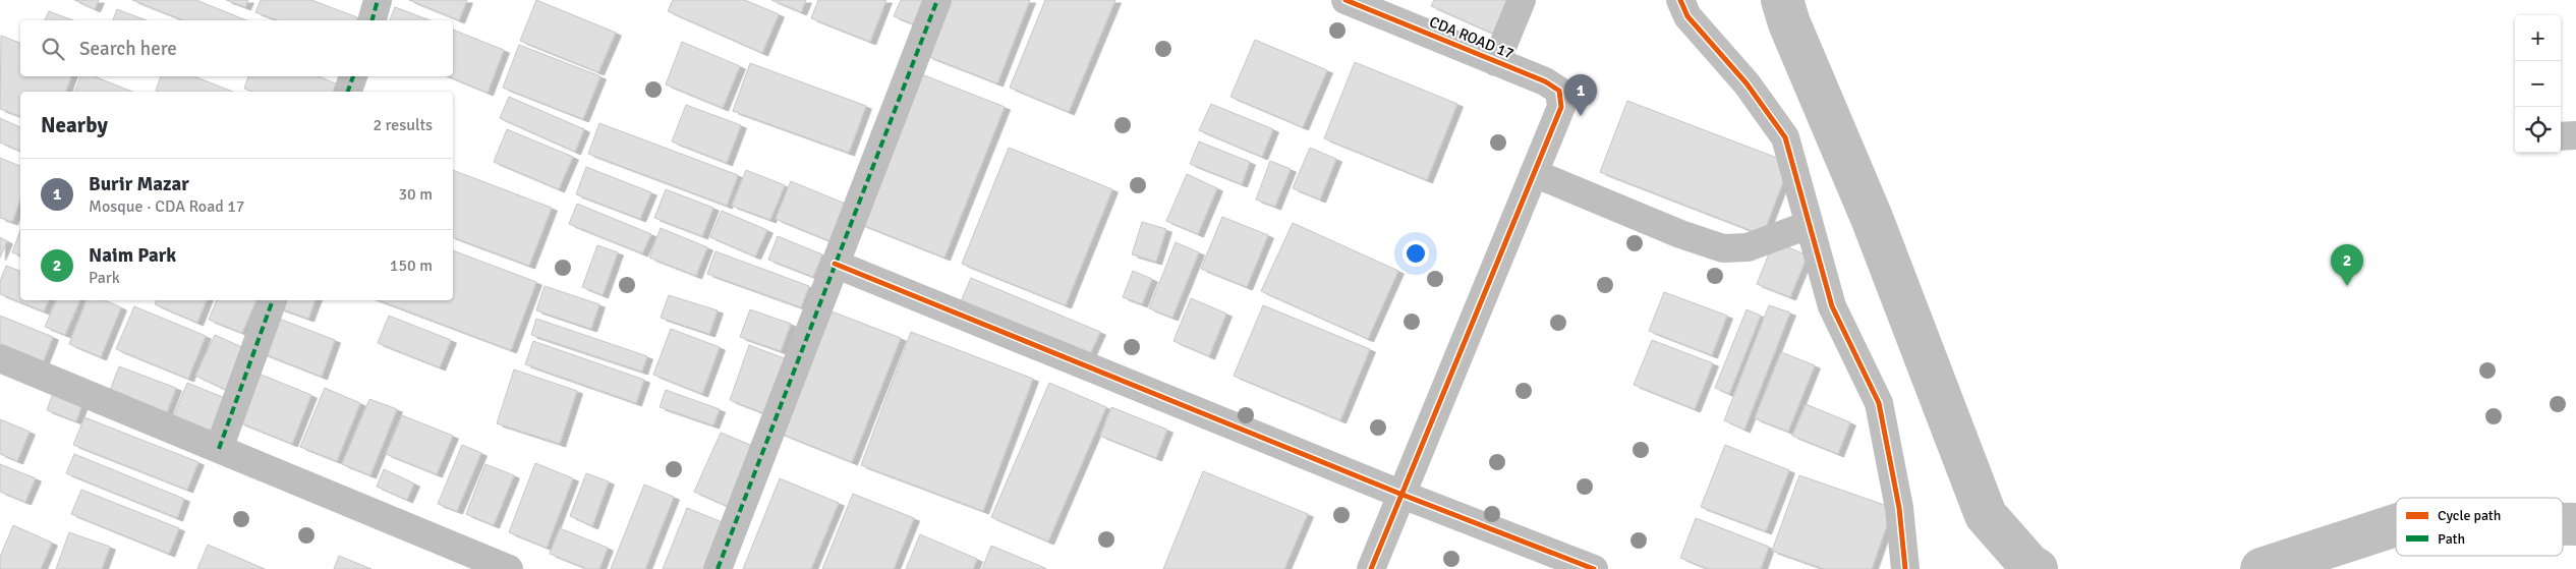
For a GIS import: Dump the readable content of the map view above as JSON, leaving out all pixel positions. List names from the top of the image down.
{
  "streets": {
    "street": ["CDA ROAD 17"]
  },
  "legend": ["Cycle path", "Path"],
  "page": {
    "map_buttons": ["+", "−"],
    "search": "Search here",
    "pins": ["1", "2"],
    "heading": ["Nearby", "2 results"],
    "list": [
      {
        "mark": "1",
        "name": "Burir Mazar",
        "note": "Mosque · CDA Road 17",
        "value": "30 m"
      },
      {
        "mark": "2",
        "name": "Naim Park",
        "note": "Park",
        "value": "150 m"
      }
    ]
  }
}
